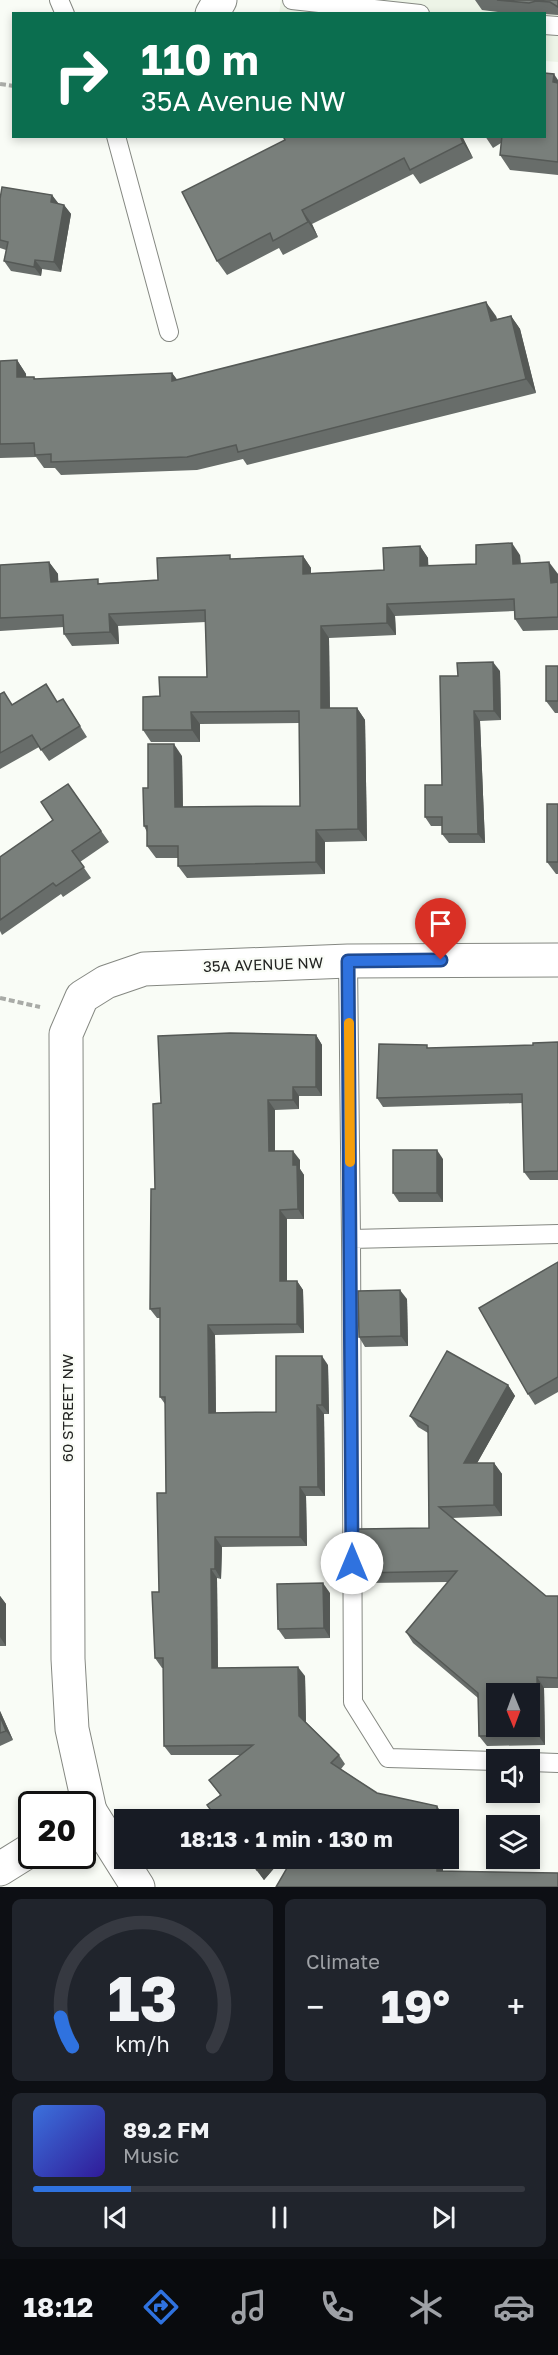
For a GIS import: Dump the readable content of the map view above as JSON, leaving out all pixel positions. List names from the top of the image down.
{
  "streets": {
    "street": ["35A AVENUE NW", "60 STREET NW"]
  },
  "crossings": [
    ["35A AVENUE NW", "60 STREET NW"]
  ],
  "north": "bottom",
  "page": {
    "turn": ["110 m", "35A Avenue NW"],
    "limit": "20",
    "trip": "18:13 · 1 min · 130 m",
    "tile": "Climate",
    "heat": ["−", "19°", "+"],
    "song": ["89.2 FM", "Music"],
    "tabs": "18:12",
    "gauge": ["13", "km/h"]
  }
}
